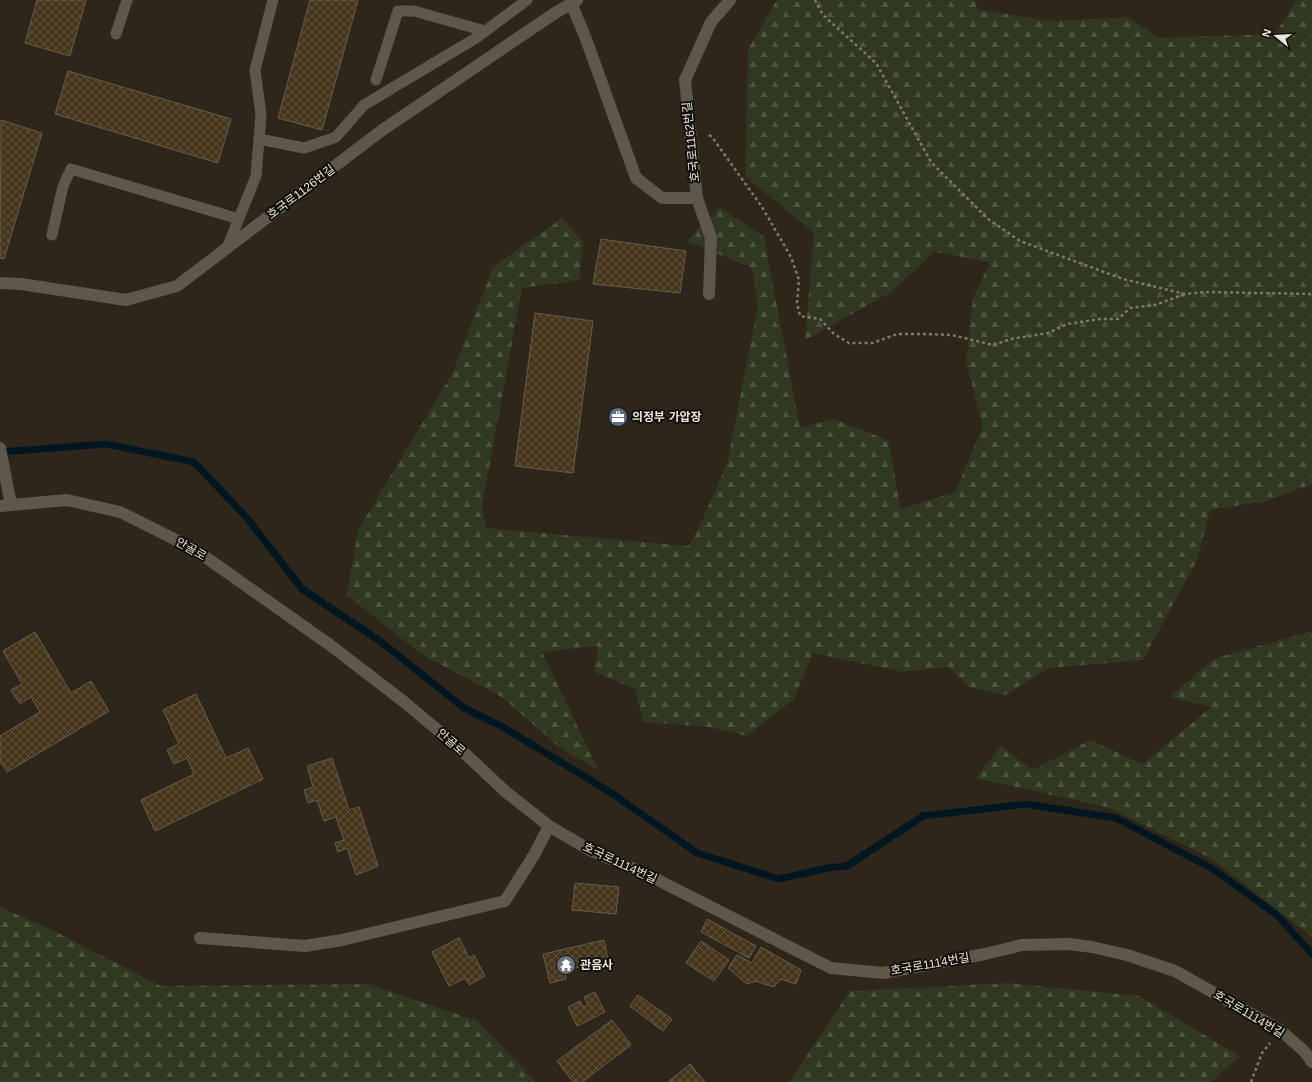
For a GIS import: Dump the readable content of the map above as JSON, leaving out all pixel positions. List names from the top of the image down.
{
  "streets": {
    "street": [
      "호국로1162번길",
      "호국로1126번길",
      "안골로",
      "호국로1114번길"
    ]
  },
  "crossings": [
    ["안골로", "호국로1114번길"]
  ],
  "places": {
    "office": ["의정부 가압장"],
    "temple": ["관음사"]
  },
  "north": "left"
}
